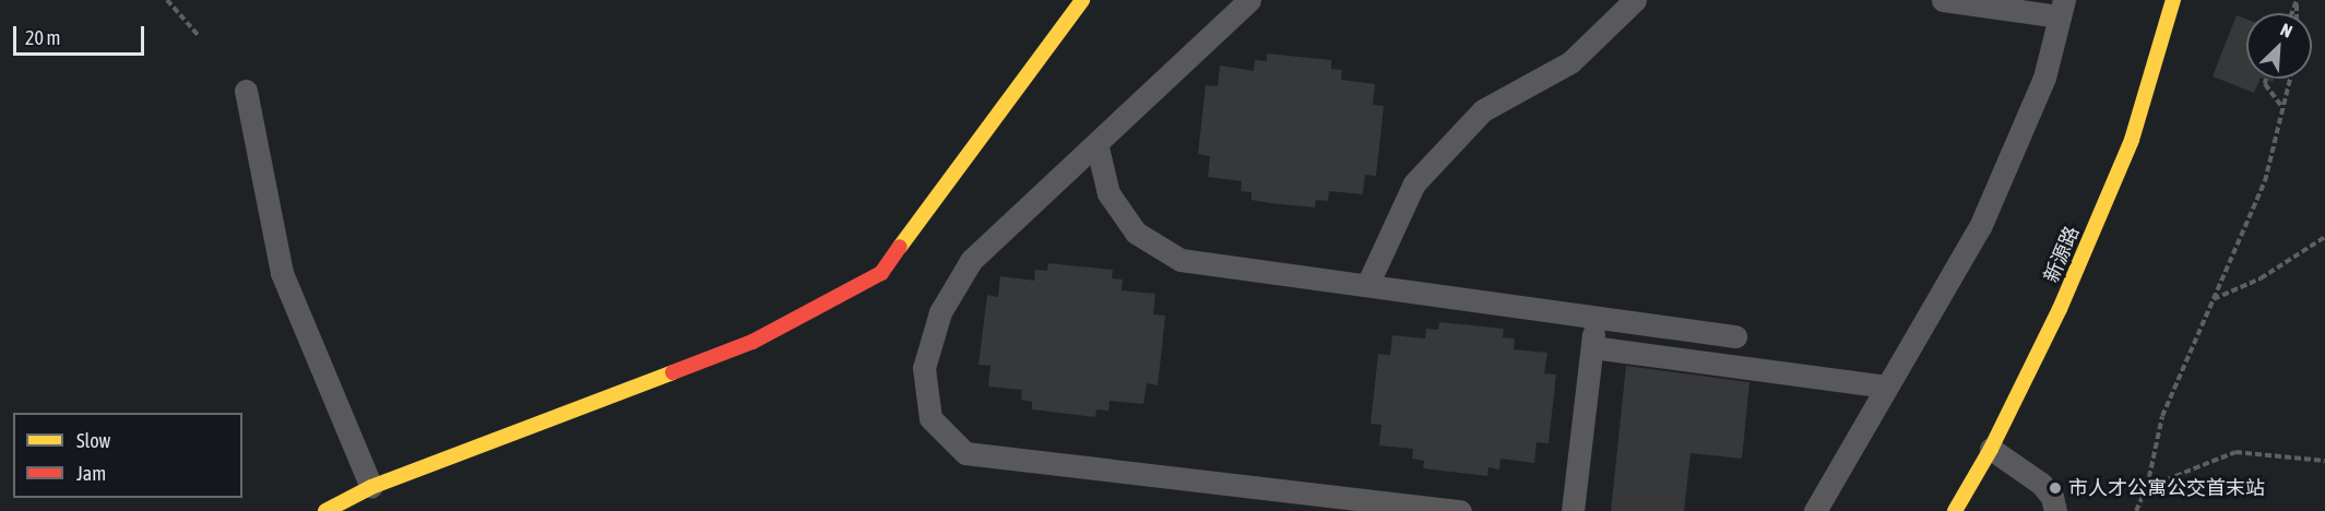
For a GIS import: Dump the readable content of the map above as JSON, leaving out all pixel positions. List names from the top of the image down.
{
  "streets": {
    "street": ["新源路"]
  },
  "places": ["市人才公寓公交首末站"],
  "legend": ["Slow", "Jam"],
  "scale_bar": "20 m",
  "north": "top right"
}
